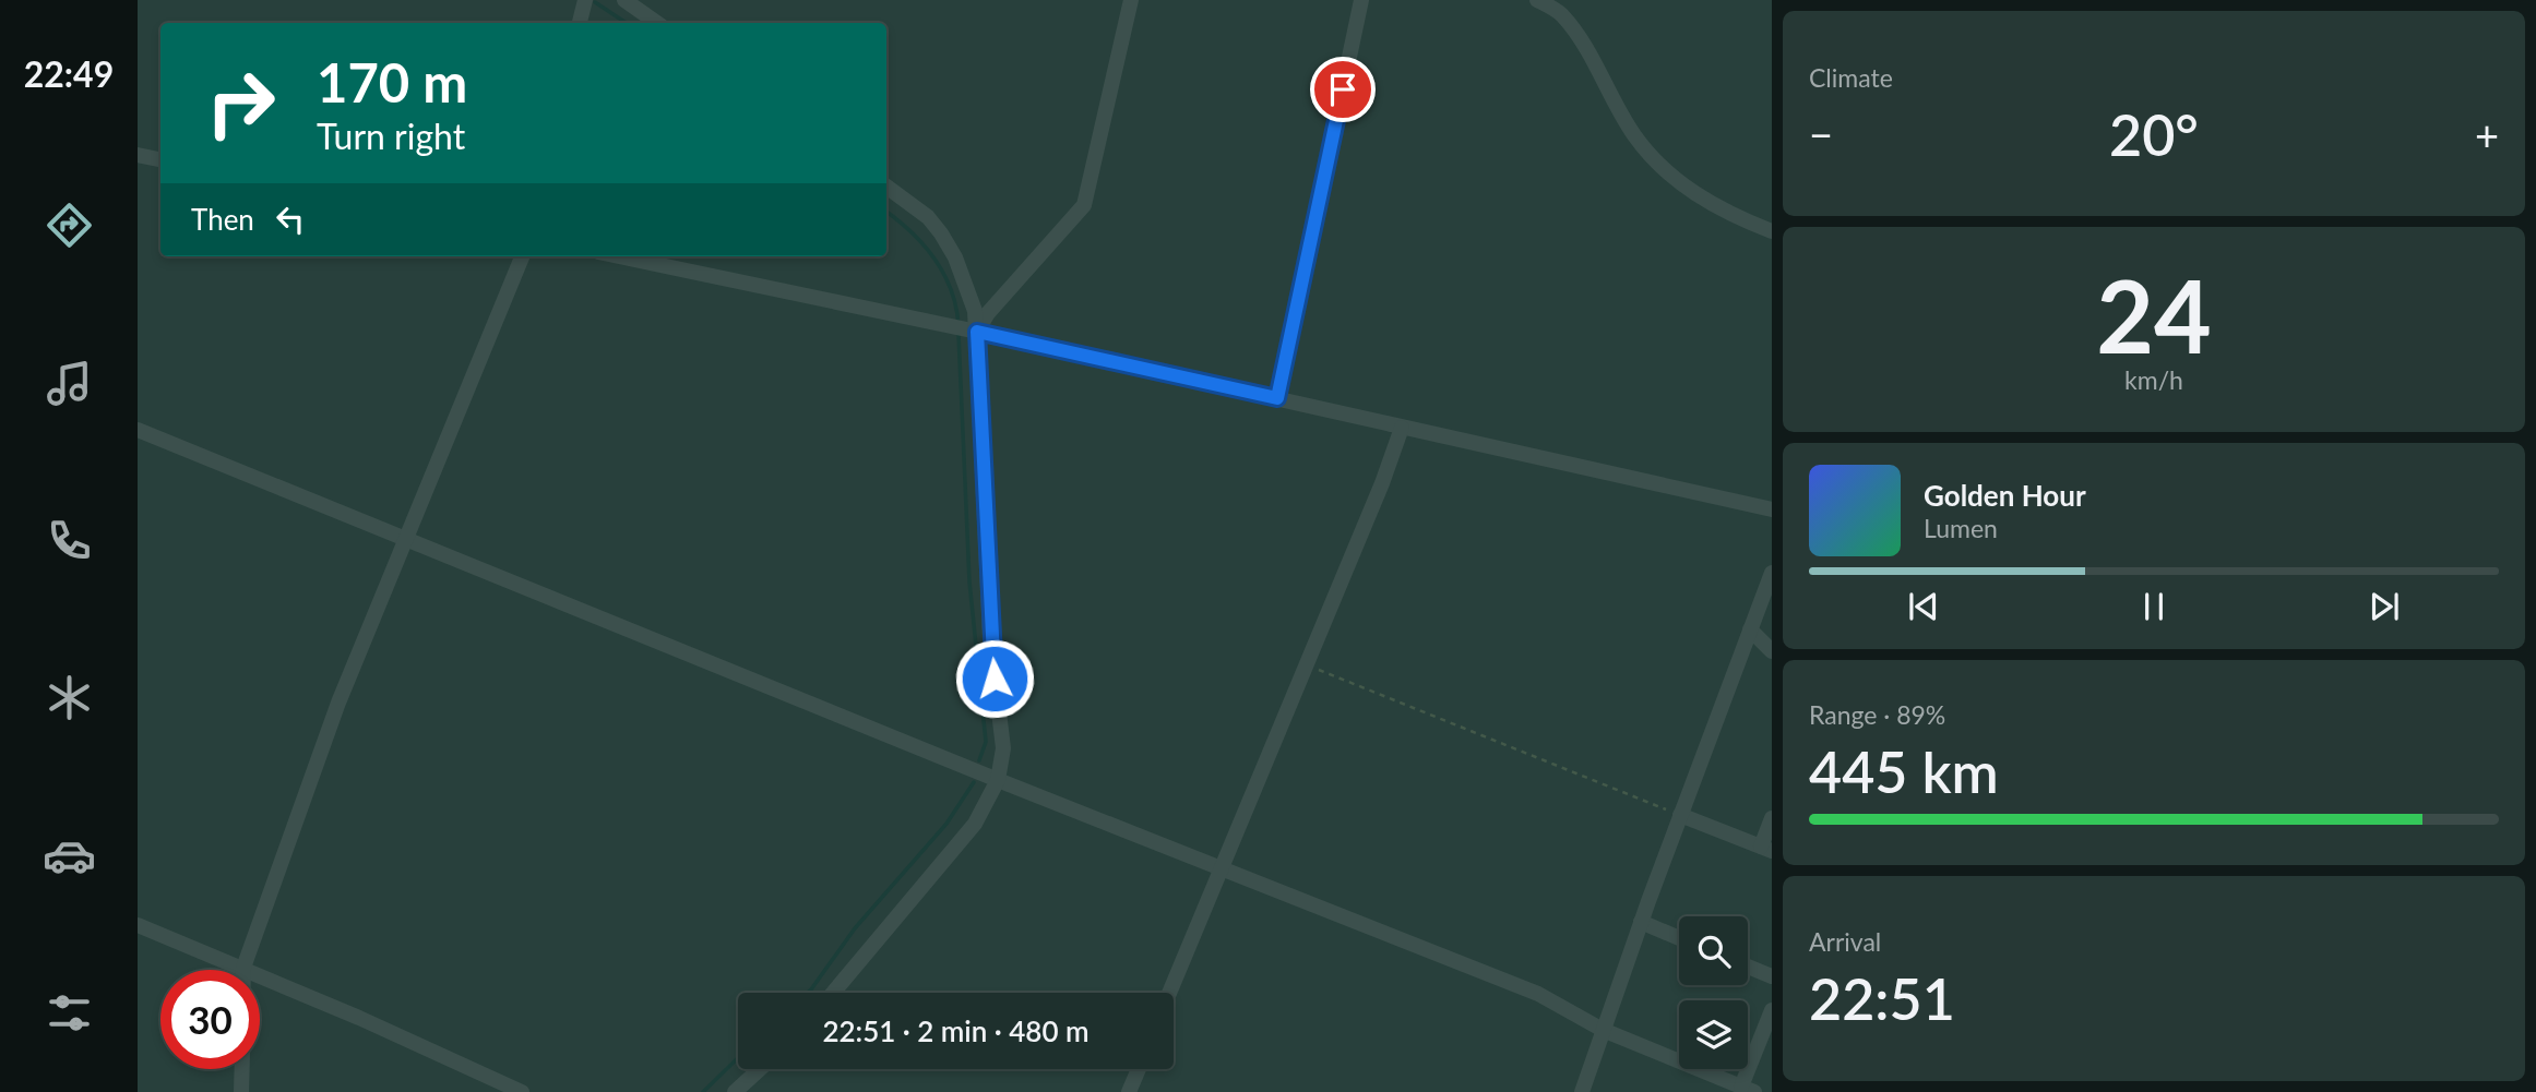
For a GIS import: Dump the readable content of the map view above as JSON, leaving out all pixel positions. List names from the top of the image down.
{
  "page": {
    "tabs": "22:49",
    "tile": [
      "Climate",
      ["24", "km/h"],
      ["Range · 89%", "445 km"],
      ["Arrival", "22:51"]
    ],
    "turn": ["170 m", "Turn right"],
    "heat": ["−", "20°", "+"],
    "then": "Then",
    "song": ["Golden Hour", "Lumen"],
    "limit": "30",
    "trip": "22:51 · 2 min · 480 m"
  }
}
